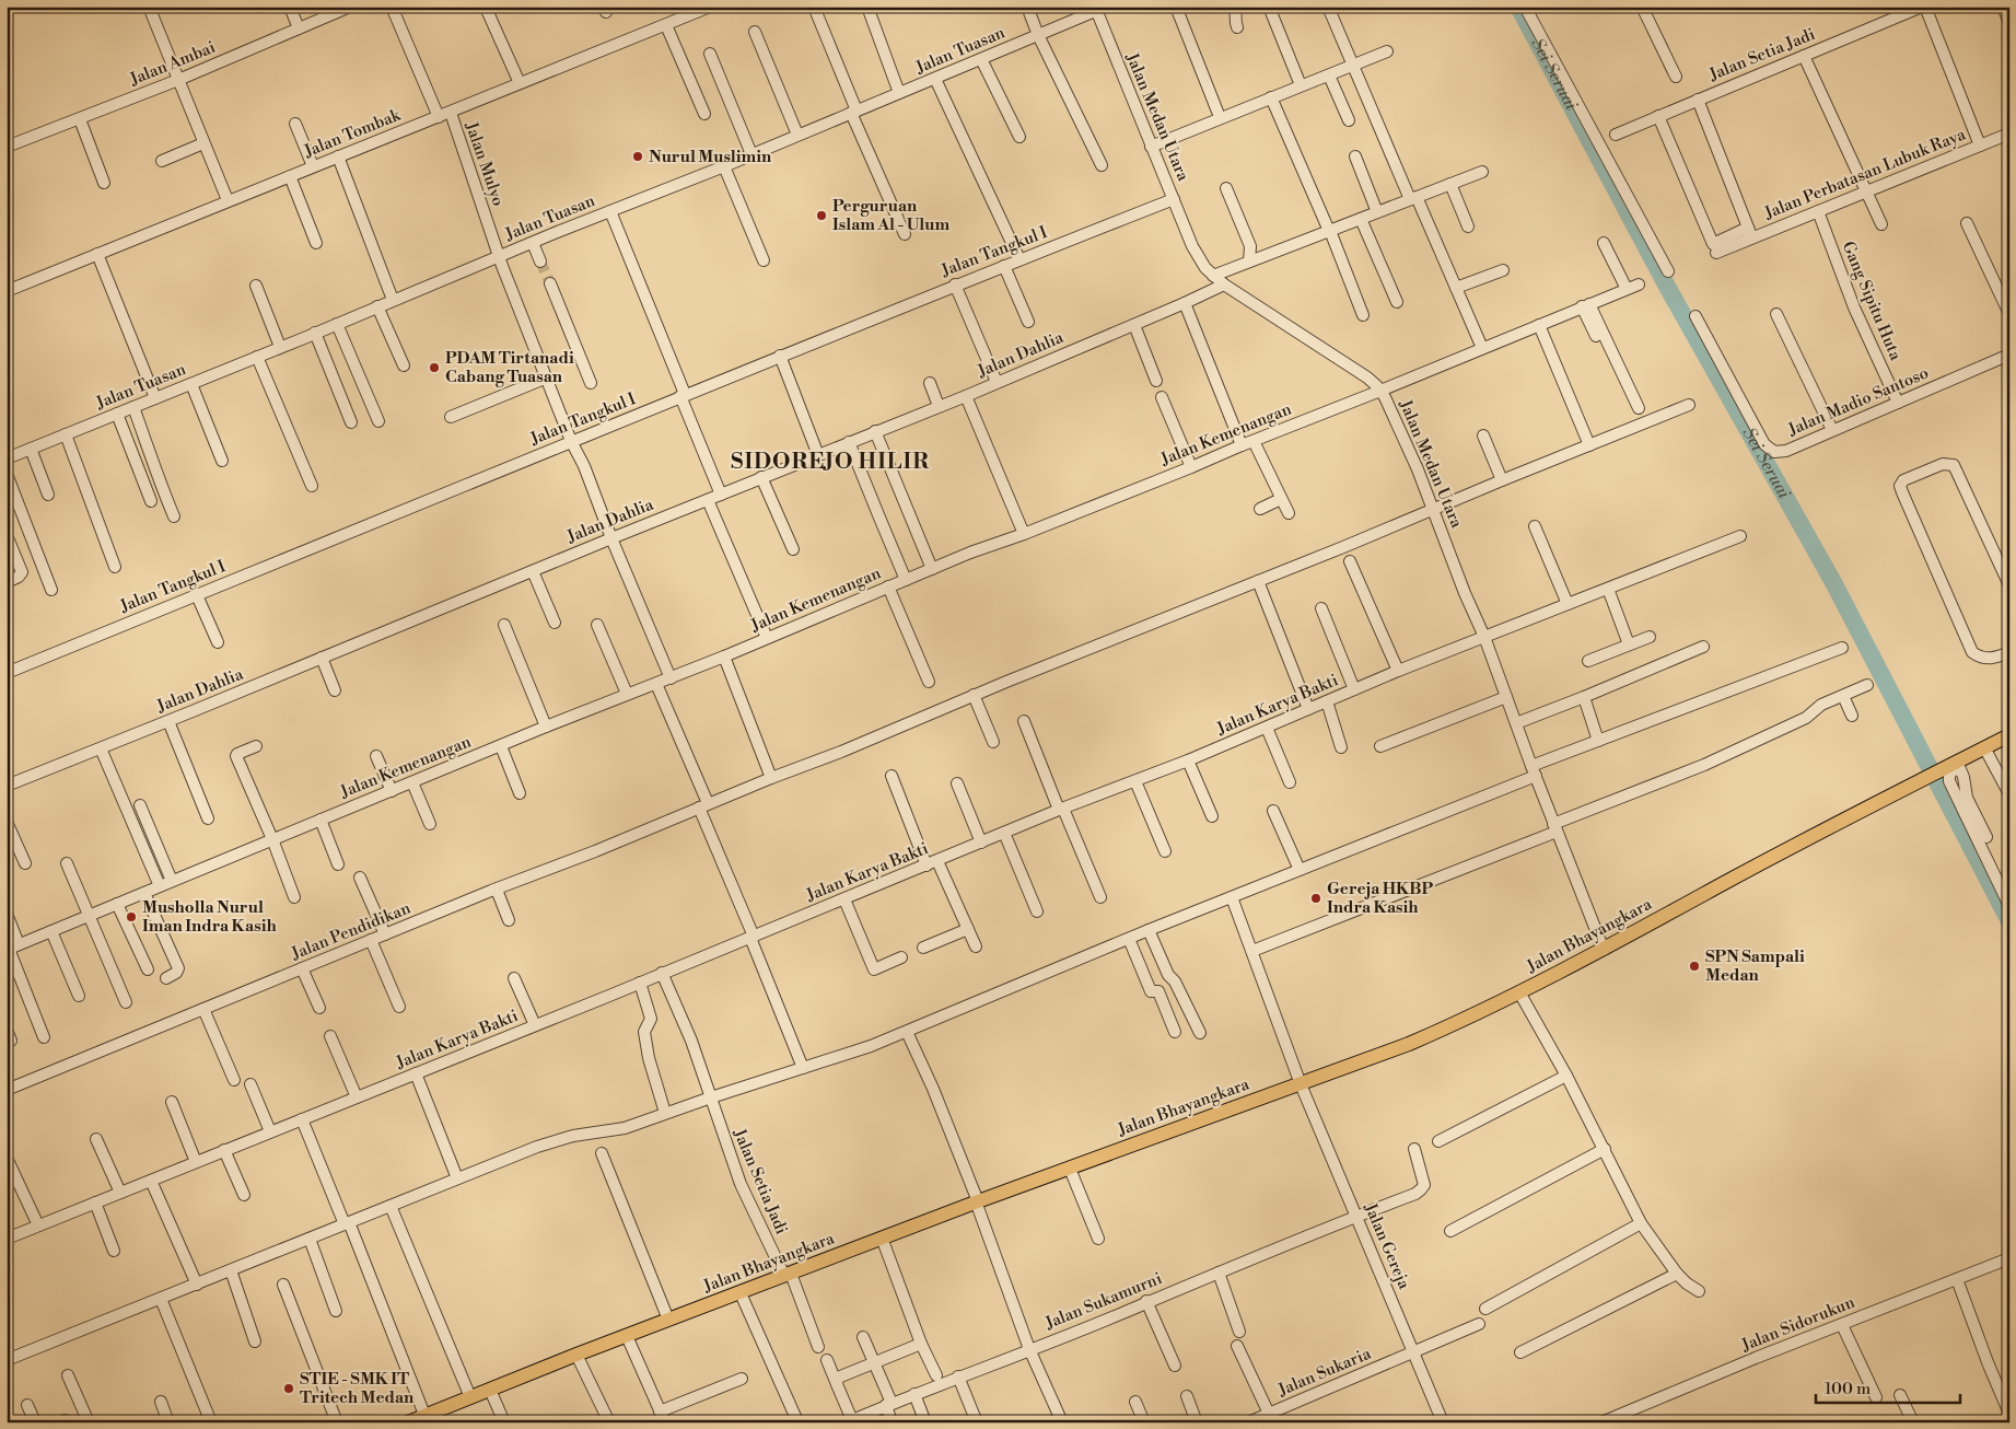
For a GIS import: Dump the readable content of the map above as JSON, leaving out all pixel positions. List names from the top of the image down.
{
  "streets": {
    "main road": ["Jalan Bhayangkara"],
    "street": [
      "Jalan Tuasan",
      "Jalan Setia Jadi",
      "Jalan Ambai",
      "Jalan Medan Utara",
      "Jalan Tombak",
      "Jalan Mulyo",
      "Jalan Perbatasan Lubuk Raya",
      "Jalan Tangkul I",
      "Gang Sipitu Huta",
      "Jalan Dahlia",
      "Jalan Madio Santoso",
      "Jalan Kemenangan",
      "Jalan Karya Bakti",
      "Jalan Pendidikan",
      "Jalan Gereja",
      "Jalan Sukamurni",
      "Jalan Sidorukun",
      "Jalan Sukaria"
    ]
  },
  "crossings": [
    ["Jalan Tuasan", "Jalan Medan Utara"],
    ["Jalan Tuasan", "Jalan Mulyo"],
    ["Jalan Setia Jadi", "Jalan Perbatasan Lubuk Raya"],
    ["Jalan Setia Jadi", "Jalan Karya Bakti"],
    ["Jalan Setia Jadi", "Jalan Bhayangkara"],
    ["Jalan Medan Utara", "Jalan Tangkul I"],
    ["Jalan Medan Utara", "Jalan Dahlia"],
    ["Jalan Medan Utara", "Jalan Kemenangan"],
    ["Jalan Medan Utara", "Jalan Karya Bakti"],
    ["Jalan Medan Utara", "Jalan Bhayangkara"],
    ["Jalan Tombak", "Jalan Mulyo"],
    ["Jalan Mulyo", "Jalan Tangkul I"],
    ["Jalan Mulyo", "Jalan Dahlia"],
    ["Jalan Mulyo", "Jalan Kemenangan"],
    ["Jalan Perbatasan Lubuk Raya", "Gang Sipitu Huta"],
    ["Gang Sipitu Huta", "Jalan Madio Santoso"],
    ["Jalan Bhayangkara", "Jalan Gereja"],
    ["Jalan Gereja", "Jalan Sukamurni"],
    ["Jalan Gereja", "Jalan Sukaria"]
  ],
  "districts": ["SIDOREJO HILIR"],
  "water": ["Sei Seruai"],
  "places": [
    "Nurul Muslimin",
    "Perguruan Islam Al - Ulum",
    "PDAM Tirtanadi Cabang Tuasan",
    "Gereja HKBP Indra Kasih",
    "Musholla Nurul Iman Indra Kasih",
    "SPN Sampali Medan",
    "STIE - SMK IT Tritech Medan"
  ],
  "scale_bar": "100 m"
}
